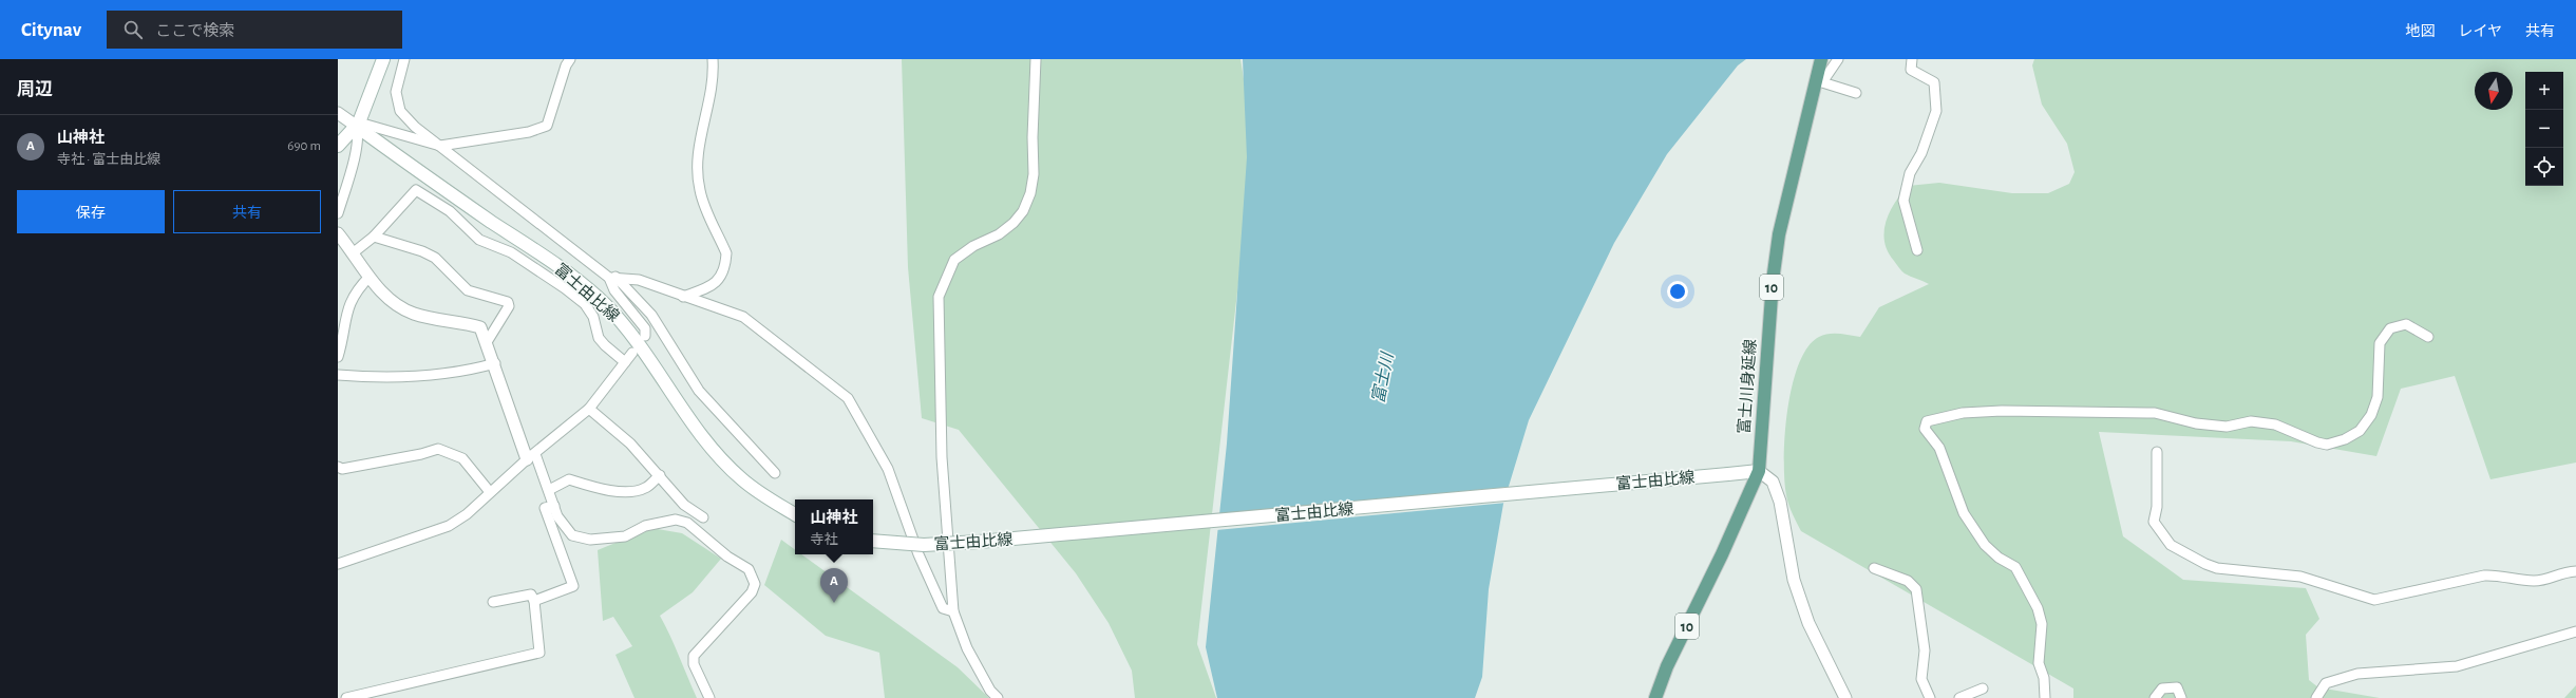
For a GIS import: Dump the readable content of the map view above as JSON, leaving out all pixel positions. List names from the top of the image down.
{
  "streets": {
    "main road": ["10", "富士由比線", "富士川身延線"]
  },
  "crossings": [
    ["富士由比線", "富士川身延線"]
  ],
  "water": ["富士川"],
  "north": "bottom",
  "page": {
    "header": "Citynav",
    "search": "ここで検索",
    "nav": ["地図", "レイヤ", "共有"],
    "heading": "周辺",
    "map_buttons": ["+", "−"],
    "list": [
      {
        "mark": "A",
        "name": "山神社",
        "note": "寺社 · 富士由比線",
        "value": "690 m"
      }
    ],
    "buttons": ["保存", "共有"],
    "popup": ["山神社", "寺社"],
    "pins": "A"
  }
}
